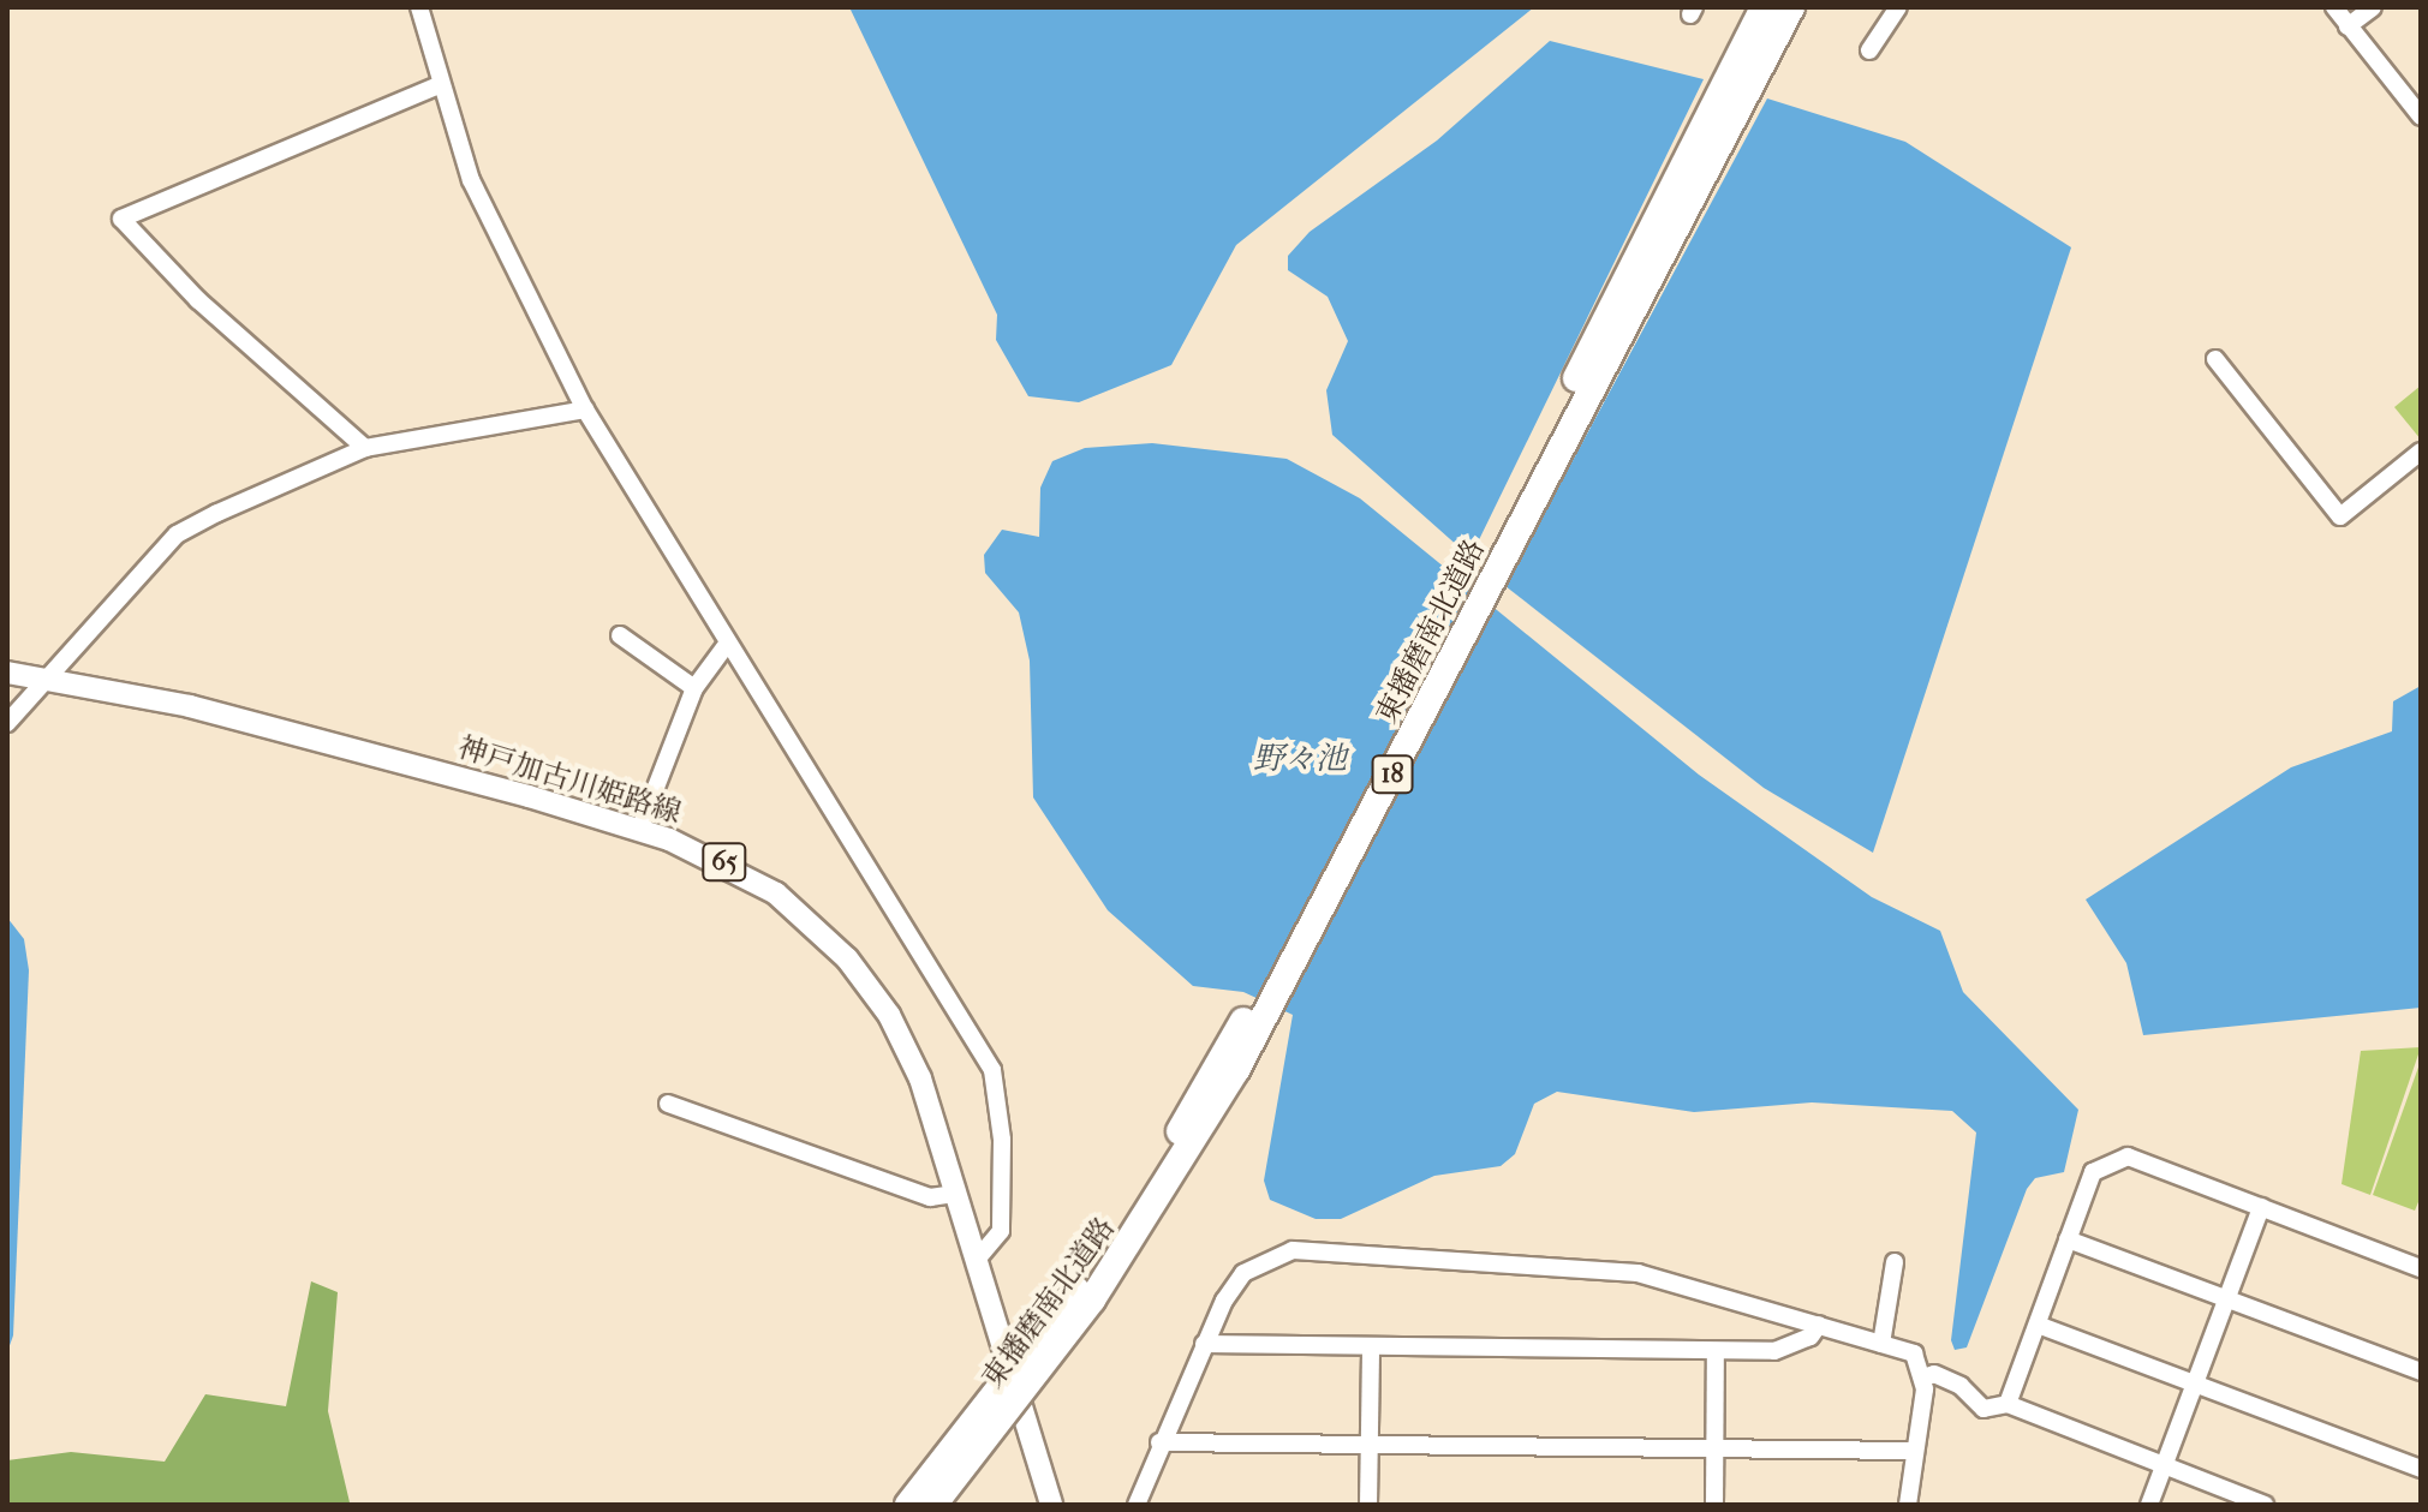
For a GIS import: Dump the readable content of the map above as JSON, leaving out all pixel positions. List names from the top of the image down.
{
  "streets": {
    "highway": ["東播磨南北道路", "18"],
    "main road": ["神戸加古川姫路線", "65"]
  },
  "water": ["野々池"]
}
